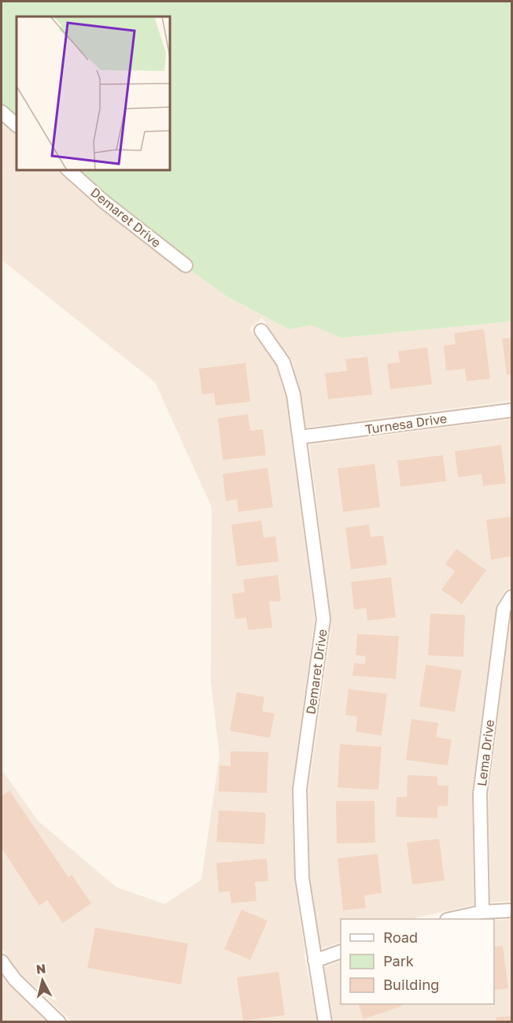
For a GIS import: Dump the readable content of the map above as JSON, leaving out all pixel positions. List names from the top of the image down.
{
  "streets": {
    "street": ["Demaret Drive", "Turnesa Drive", "Lema Drive"]
  },
  "crossings": [
    ["Demaret Drive", "Turnesa Drive"]
  ],
  "legend": ["Road", "Park", "Building"],
  "north": "top"
}
